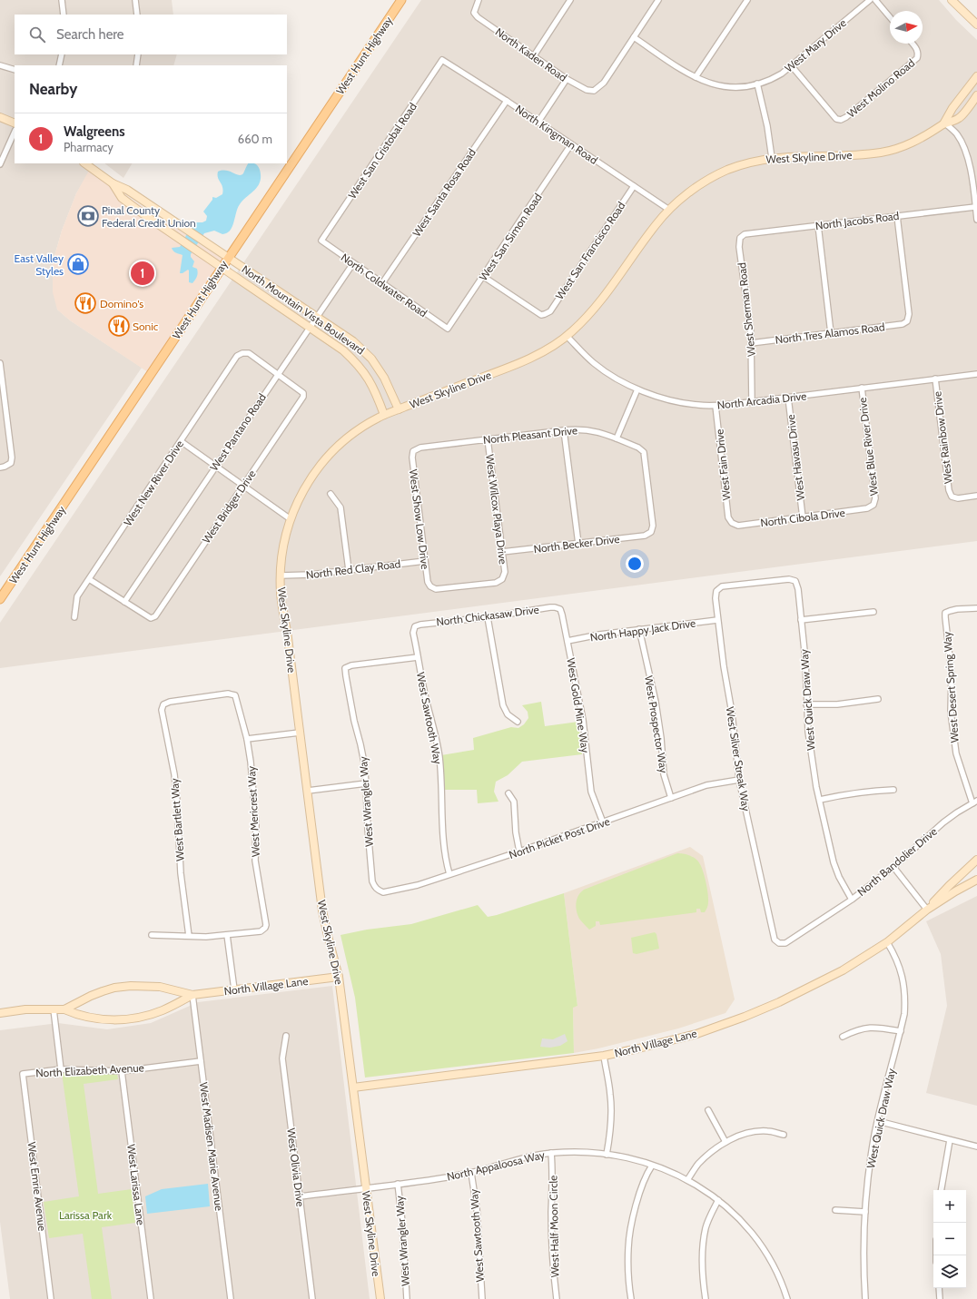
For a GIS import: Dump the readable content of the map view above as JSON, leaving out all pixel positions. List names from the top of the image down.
{
  "streets": {
    "main road": ["West Hunt Highway"],
    "street": [
      "West Mary Drive",
      "North Kaden Road",
      "West Molino Road",
      "North Kingman Road",
      "West San Cristobal Road",
      "West Skyline Drive",
      "West Santa Rosa Road",
      "North Jacobs Road",
      "West San Simon Road",
      "West San Francisco Road",
      "North Coldwater Road",
      "North Mountain Vista Boulevard",
      "West Sherman Road",
      "North Tres Alamos Road",
      "North Arcadia Drive",
      "West Pantano Road",
      "North Pleasant Drive",
      "West Rainbow Drive",
      "West Blue River Drive",
      "West Havasu Drive",
      "West Fain Drive",
      "West New River Drive",
      "West Bridger Drive",
      "West Wilcox Playa Drive",
      "North Cibola Drive",
      "West Show Low Drive",
      "North Becker Drive",
      "North Red Clay Road",
      "North Chickasaw Drive",
      "North Happy Jack Drive",
      "West Desert Spring Way",
      "West Quick Draw Way",
      "West Gold Mine Way",
      "West Sawtooth Way",
      "West Prospector Way",
      "West Silver Streak Way",
      "West Wrangler Way",
      "West Mericrest Way",
      "West Bartlett Way",
      "North Picket Post Drive",
      "North Bandolier Drive",
      "North Village Lane",
      "North Elizabeth Avenue",
      "West Madisen Marie Avenue",
      "North Appaloosa Way",
      "West Olivia Drive",
      "West Larissa Lane",
      "West Emrie Avenue",
      "West Half Moon Circle"
    ]
  },
  "crossings": [
    ["West Mary Drive", "West Molino Road"],
    ["West Hunt Highway", "North Mountain Vista Boulevard"],
    ["North Kingman Road", "West San Cristobal Road"],
    ["North Kingman Road", "West Skyline Drive"],
    ["North Kingman Road", "West Santa Rosa Road"],
    ["North Kingman Road", "West San Simon Road"],
    ["North Kingman Road", "West San Francisco Road"],
    ["West San Cristobal Road", "North Coldwater Road"],
    ["West Skyline Drive", "North Mountain Vista Boulevard"],
    ["West Skyline Drive", "North Arcadia Drive"],
    ["West Skyline Drive", "North Red Clay Road"],
    ["West Skyline Drive", "North Village Lane"],
    ["West Skyline Drive", "North Appaloosa Way"],
    ["West Santa Rosa Road", "North Coldwater Road"],
    ["North Jacobs Road", "West Sherman Road"],
    ["North Jacobs Road", "North Tres Alamos Road"],
    ["West San Simon Road", "West San Francisco Road"],
    ["West San Simon Road", "North Coldwater Road"],
    ["North Coldwater Road", "West Pantano Road"],
    ["North Mountain Vista Boulevard", "West Pantano Road"],
    ["West Sherman Road", "North Tres Alamos Road"],
    ["West Sherman Road", "North Arcadia Drive"],
    ["North Arcadia Drive", "West Rainbow Drive"],
    ["North Arcadia Drive", "West Blue River Drive"],
    ["North Arcadia Drive", "West Havasu Drive"],
    ["North Arcadia Drive", "West Fain Drive"],
    ["West Pantano Road", "West New River Drive"],
    ["West Pantano Road", "West Bridger Drive"],
    ["North Pleasant Drive", "West Wilcox Playa Drive"],
    ["North Pleasant Drive", "West Show Low Drive"],
    ["North Pleasant Drive", "North Becker Drive"],
    ["West Blue River Drive", "North Cibola Drive"],
    ["West Havasu Drive", "North Cibola Drive"],
    ["West Fain Drive", "North Cibola Drive"],
    ["West New River Drive", "West Bridger Drive"],
    ["West Wilcox Playa Drive", "West Show Low Drive"],
    ["West Wilcox Playa Drive", "North Becker Drive"],
    ["West Show Low Drive", "North Red Clay Road"],
    ["North Chickasaw Drive", "West Gold Mine Way"],
    ["North Chickasaw Drive", "West Sawtooth Way"],
    ["North Happy Jack Drive", "West Gold Mine Way"],
    ["North Happy Jack Drive", "West Prospector Way"],
    ["North Happy Jack Drive", "West Silver Streak Way"],
    ["West Desert Spring Way", "North Bandolier Drive"],
    ["West Quick Draw Way", "West Silver Streak Way"],
    ["West Quick Draw Way", "North Bandolier Drive"],
    ["West Quick Draw Way", "North Village Lane"],
    ["West Gold Mine Way", "North Picket Post Drive"],
    ["West Sawtooth Way", "West Wrangler Way"],
    ["West Sawtooth Way", "North Picket Post Drive"],
    ["West Sawtooth Way", "North Appaloosa Way"],
    ["West Prospector Way", "North Picket Post Drive"],
    ["West Silver Streak Way", "North Picket Post Drive"],
    ["West Silver Streak Way", "North Bandolier Drive"],
    ["West Wrangler Way", "North Picket Post Drive"],
    ["West Wrangler Way", "North Appaloosa Way"],
    ["West Mericrest Way", "West Bartlett Way"],
    ["North Village Lane", "West Madisen Marie Avenue"],
    ["North Elizabeth Avenue", "West Madisen Marie Avenue"],
    ["North Elizabeth Avenue", "West Larissa Lane"],
    ["North Elizabeth Avenue", "West Emrie Avenue"],
    ["North Appaloosa Way", "West Olivia Drive"],
    ["North Appaloosa Way", "West Half Moon Circle"]
  ],
  "parks": ["Larissa Park"],
  "places": {
    "bank": ["Pinal County Federal Credit Union"],
    "shop": ["East Valley Styles"],
    "restaurant": ["Domino's", "Sonic"]
  },
  "north": "right",
  "page": {
    "search": "Search here",
    "heading": "Nearby",
    "list": [
      {
        "mark": "1",
        "name": "Walgreens",
        "note": "Pharmacy",
        "value": "660 m"
      }
    ],
    "pins": "1",
    "map_buttons": ["+", "−"]
  }
}
